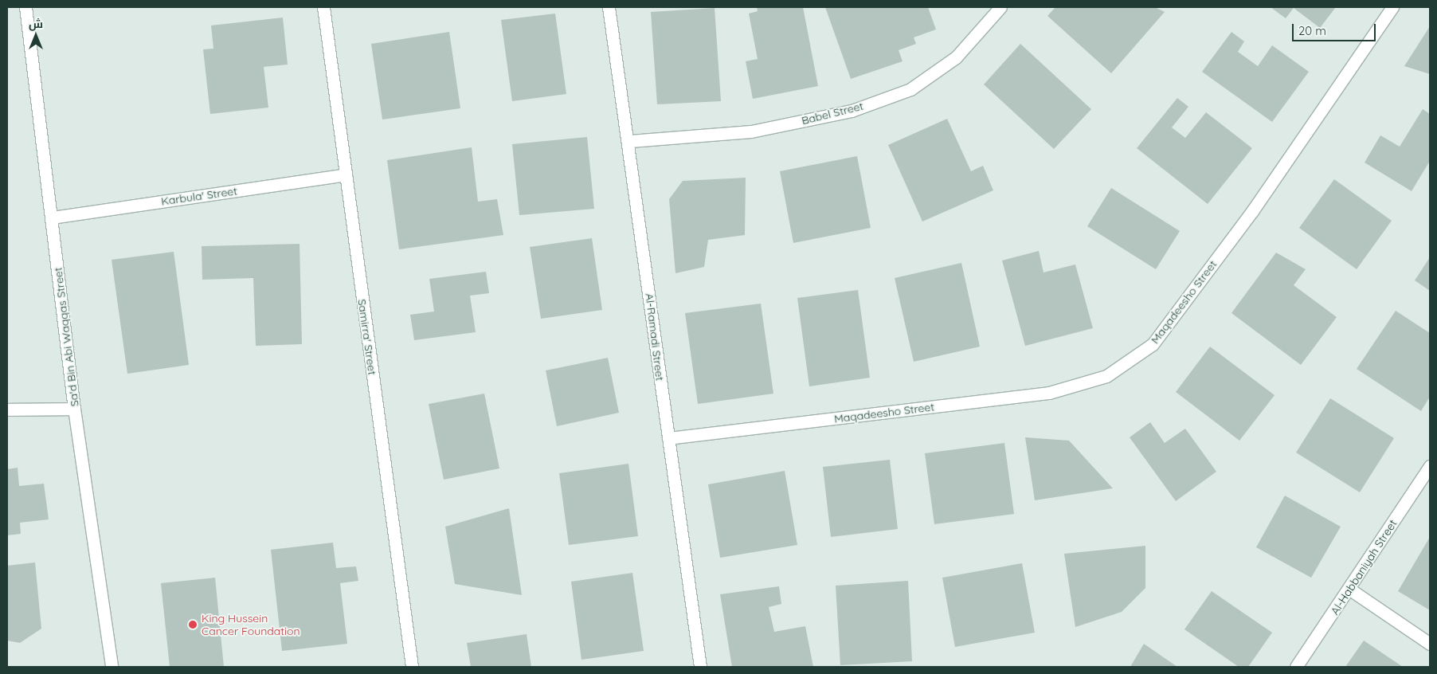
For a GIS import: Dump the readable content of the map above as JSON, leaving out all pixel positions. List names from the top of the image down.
{
  "streets": {
    "street": [
      "Babel Street",
      "Karbula' Street",
      "Maqadeesho Street",
      "Sa'd Bin Abi Waqqas Street",
      "Samirra' Street",
      "Al-Ramadi Street",
      "Al-Habbaniyah Street"
    ]
  },
  "crossings": [
    ["Babel Street", "Al-Ramadi Street"],
    ["Karbula' Street", "Sa'd Bin Abi Waqqas Street"],
    ["Karbula' Street", "Samirra' Street"],
    ["Maqadeesho Street", "Al-Ramadi Street"]
  ],
  "places": ["King Hussein Cancer Foundation"],
  "scale_bar": "20 m",
  "north": "top"
}
